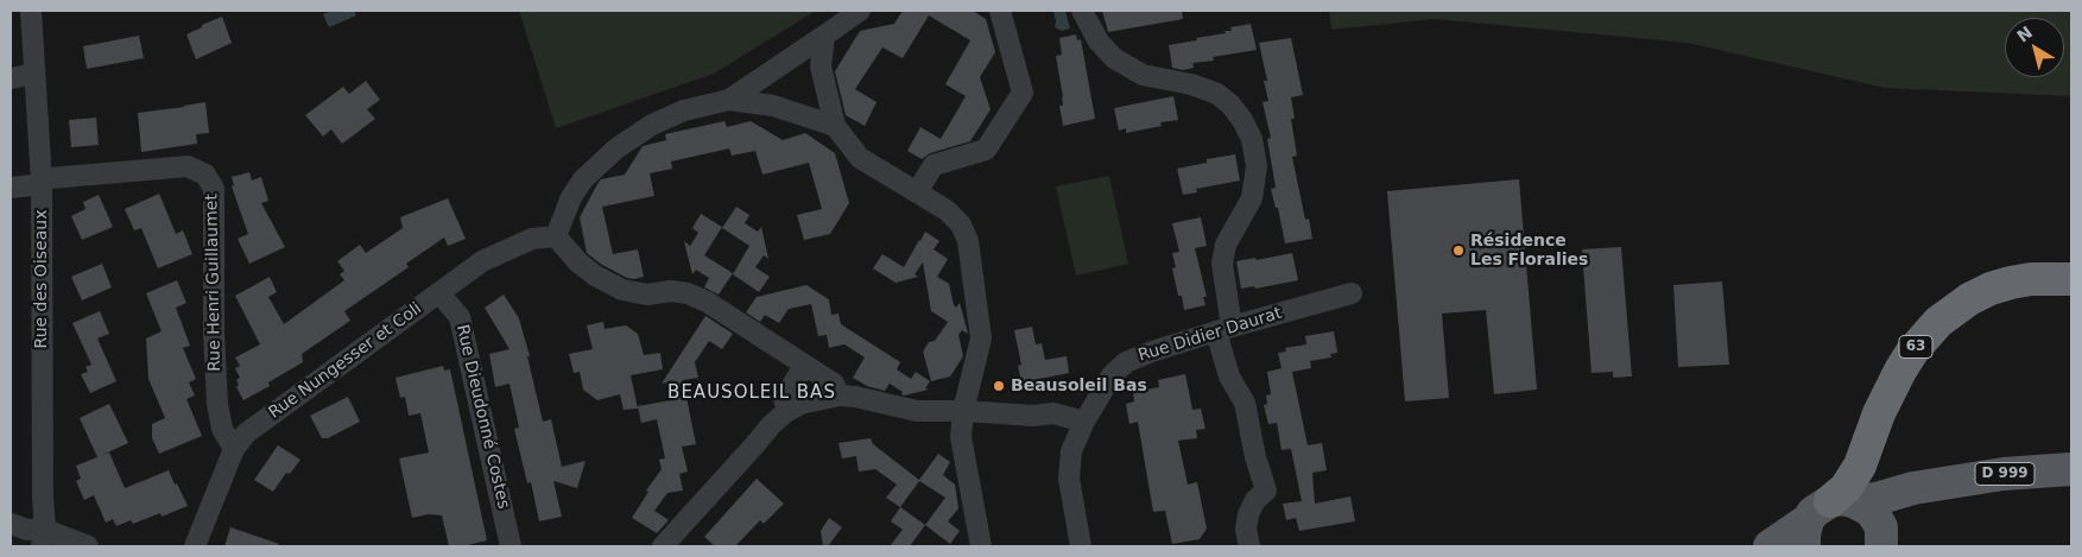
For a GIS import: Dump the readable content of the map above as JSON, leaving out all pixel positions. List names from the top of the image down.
{
  "streets": {
    "highway": ["63"],
    "main road": ["D 999"],
    "street": [
      "Rue des Oiseaux",
      "Rue Henri Guillaumet",
      "Rue Didier Daurat",
      "Rue Nungesser et Coli",
      "Rue Dieudonné Costes"
    ]
  },
  "crossings": [
    ["Rue des Oiseaux", "Rue Henri Guillaumet"],
    ["Rue Henri Guillaumet", "Rue Nungesser et Coli"],
    ["63", "D 999"],
    ["Rue Nungesser et Coli", "Rue Dieudonné Costes"]
  ],
  "districts": ["BEAUSOLEIL BAS"],
  "places": ["Résidence Les Floralies", "Beausoleil Bas"],
  "north": "top left"
}
